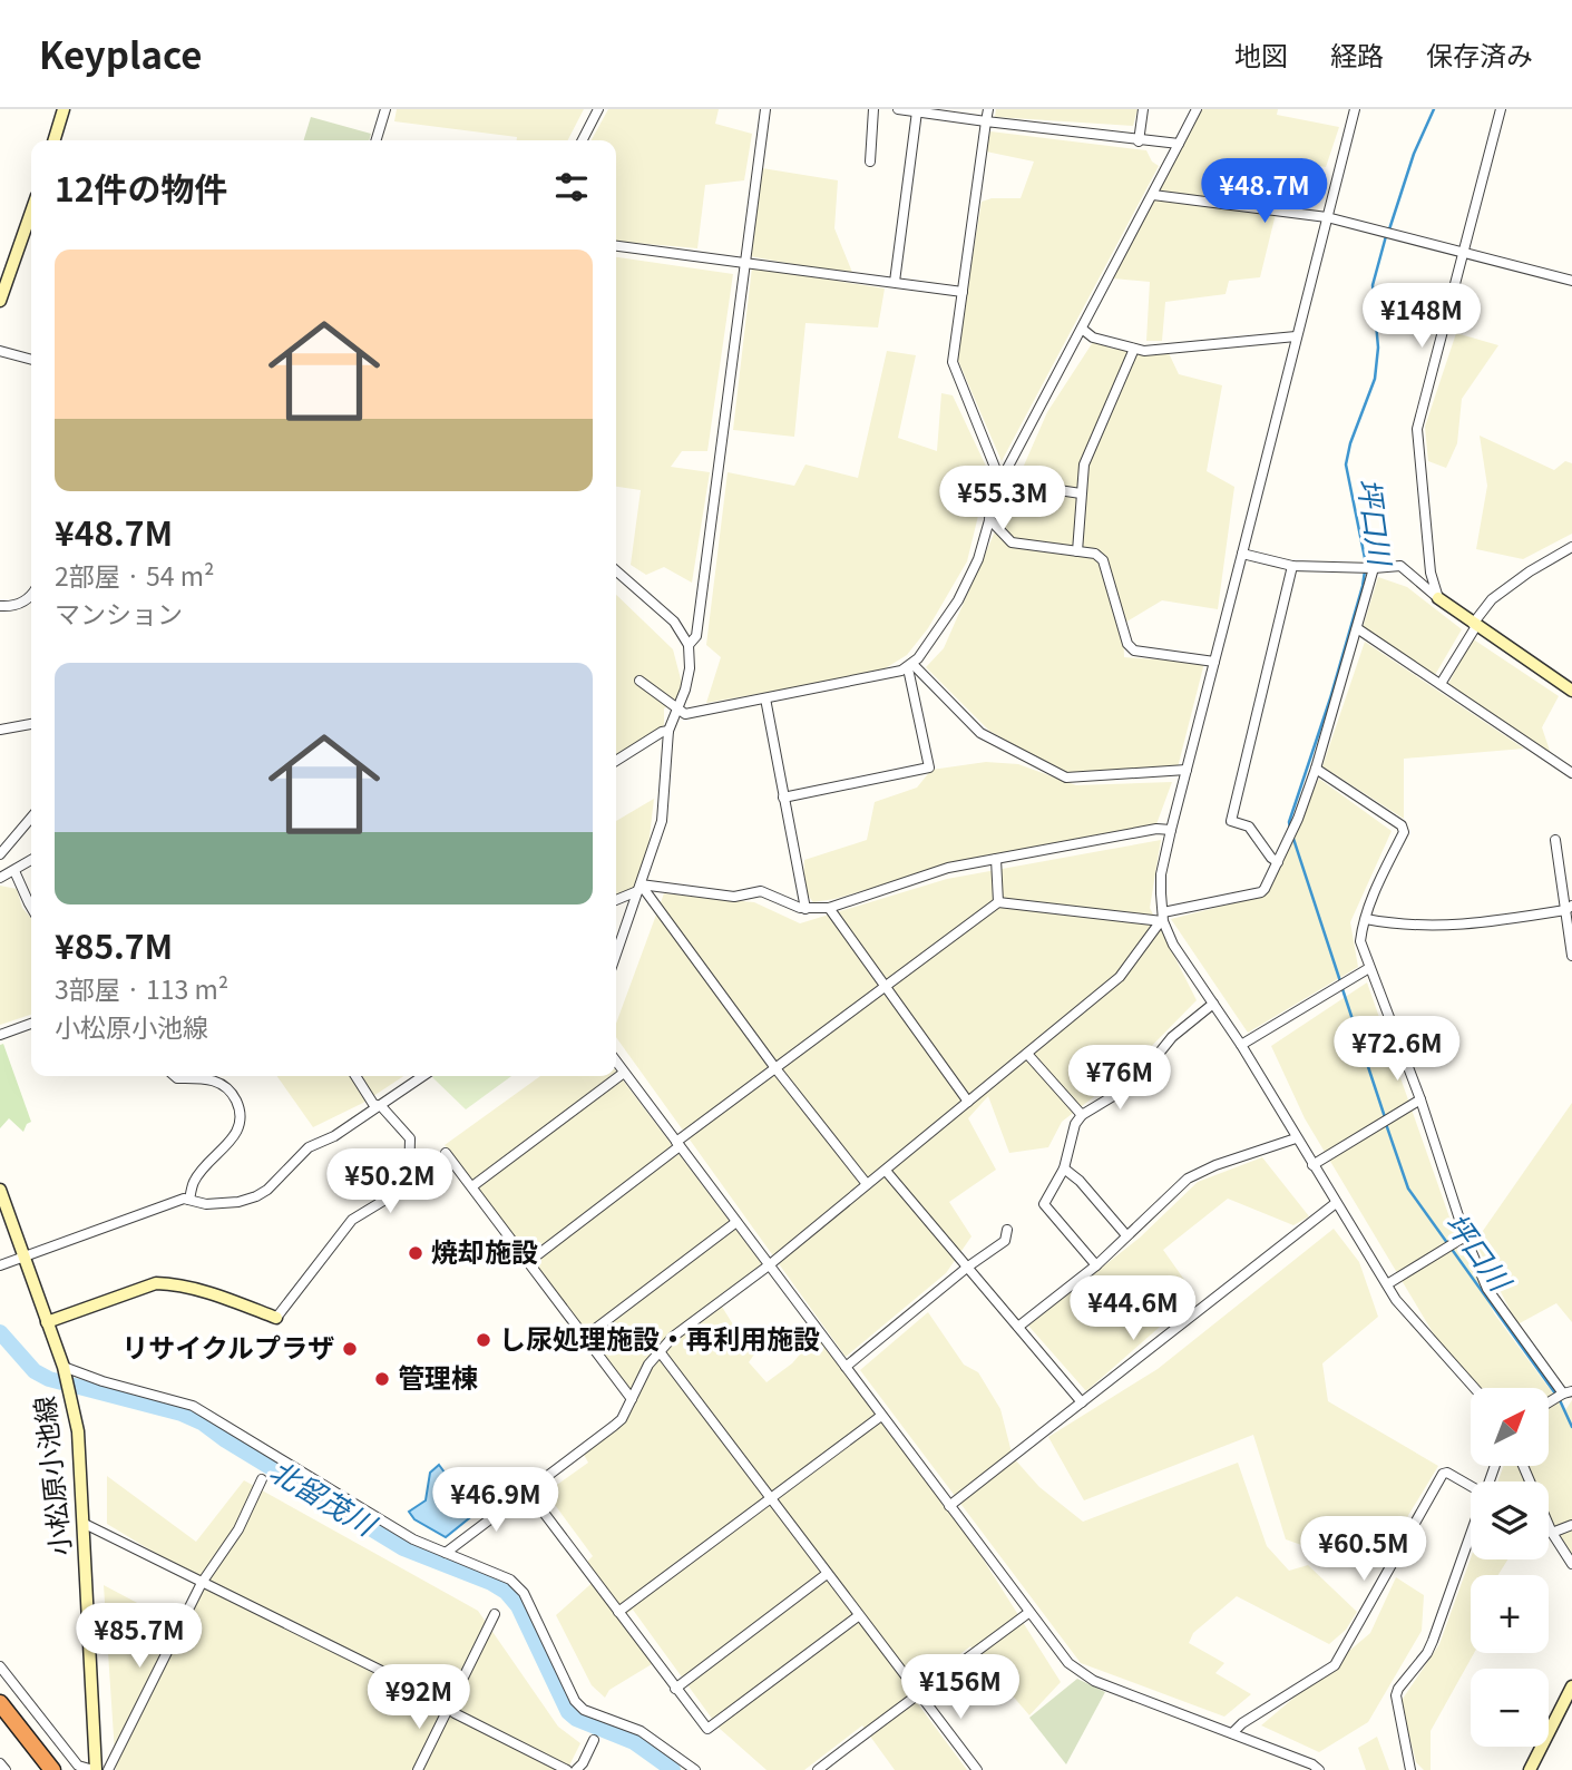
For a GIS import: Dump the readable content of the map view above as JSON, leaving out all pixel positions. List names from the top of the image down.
{
  "streets": {
    "main road": ["小松原小池線"]
  },
  "water": ["坪口川", "北留茂川"],
  "places": [
    "焼却施設",
    "し尿処理施設・再利用施設",
    "リサイクルプラザ",
    "管理棟"
  ],
  "north": "top right",
  "page": {
    "header": "Keyplace",
    "nav": ["地図", "経路", "保存済み"],
    "heading": "12件の物件",
    "price": [
      "¥48.7M",
      "¥148M",
      "¥55.3M",
      "¥72.6M",
      "¥76M",
      "¥50.2M",
      "¥44.6M",
      "¥46.9M",
      "¥60.5M",
      "¥85.7M",
      "¥156M",
      "¥92M"
    ],
    "list": [
      {
        "name": "¥48.7M",
        "note": "2部屋 · 54 m² · マンション"
      },
      {
        "name": "¥85.7M",
        "note": "3部屋 · 113 m² · 小松原小池線"
      }
    ],
    "map_buttons": ["+", "−"]
  }
}
